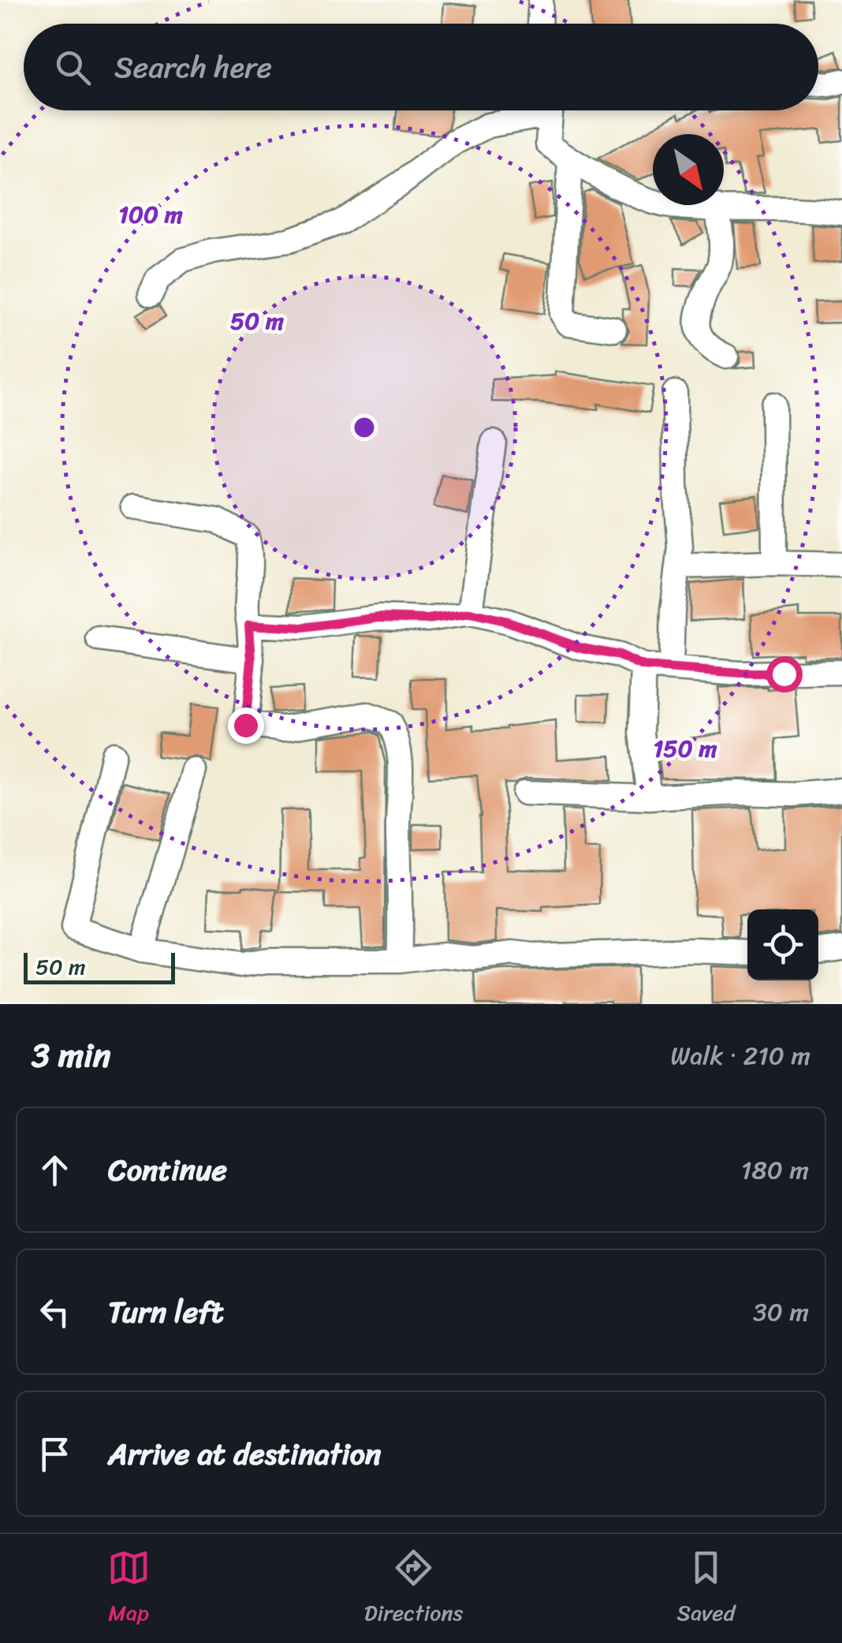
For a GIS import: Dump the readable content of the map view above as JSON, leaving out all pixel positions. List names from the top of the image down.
{
  "scale_bar": "50 m",
  "north": "bottom right",
  "page": {
    "search": "Search here",
    "scale": "50 m",
    "heading": ["3 min", "Walk · 210 m"],
    "list": [
      ["Continue", "180 m"],
      ["Turn left", "30 m"],
      "Arrive at destination"
    ],
    "nav": ["Map", "Directions", "Saved"]
  },
  "rings": ["100 m", "50 m", "150 m"]
}
